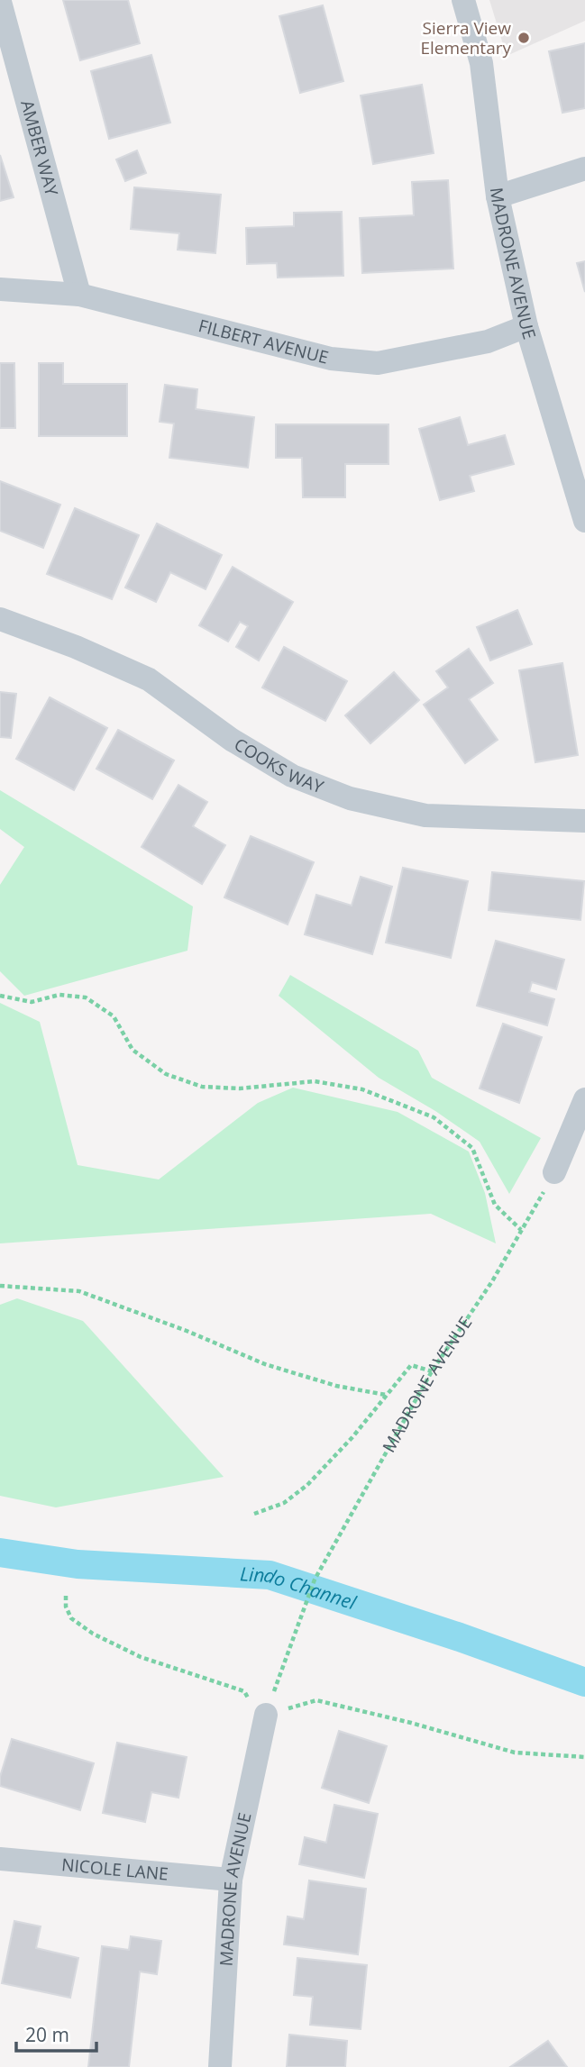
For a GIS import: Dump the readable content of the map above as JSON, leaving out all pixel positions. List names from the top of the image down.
{
  "streets": {
    "street": [
      "AMBER WAY",
      "MADRONE AVENUE",
      "FILBERT AVENUE",
      "COOKS WAY",
      "NICOLE LANE"
    ]
  },
  "crossings": [
    ["AMBER WAY", "FILBERT AVENUE"],
    ["MADRONE AVENUE", "FILBERT AVENUE"],
    ["MADRONE AVENUE", "NICOLE LANE"]
  ],
  "water": ["Lindo Channel"],
  "places": ["Sierra View Elementary"],
  "scale_bar": "20 m"
}
